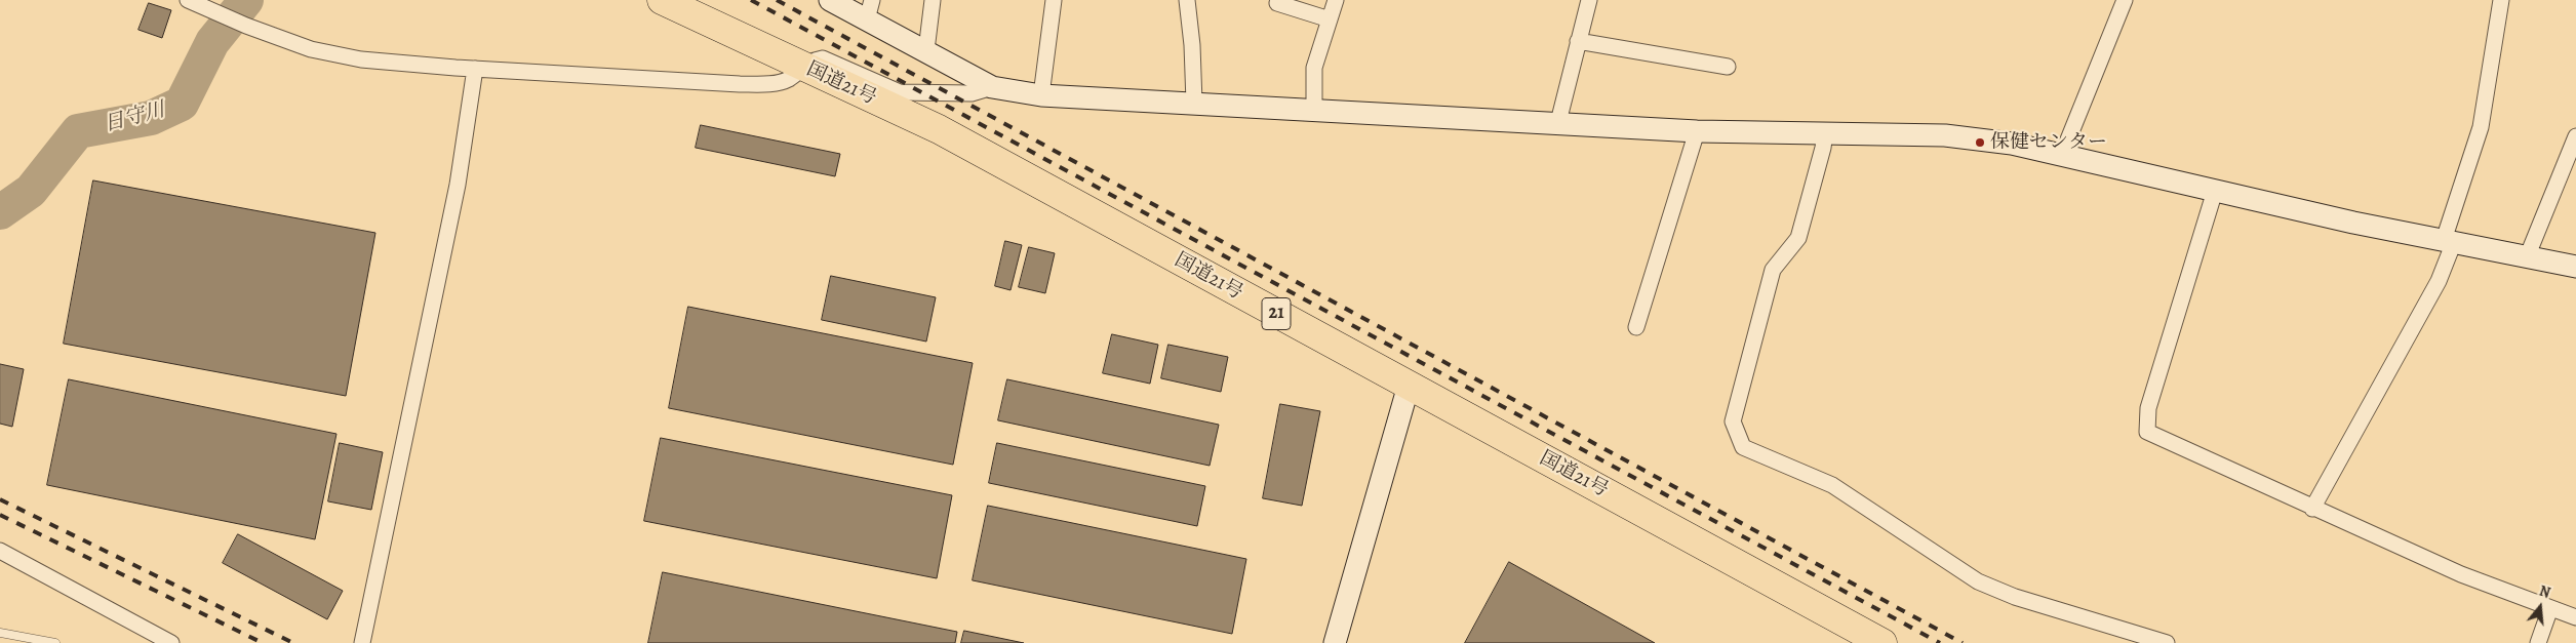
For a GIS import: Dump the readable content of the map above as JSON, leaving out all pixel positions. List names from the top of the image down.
{
  "streets": {
    "highway": ["国道21号", "21"]
  },
  "water": ["日守川"],
  "places": ["保健センター"],
  "north": "top"
}
